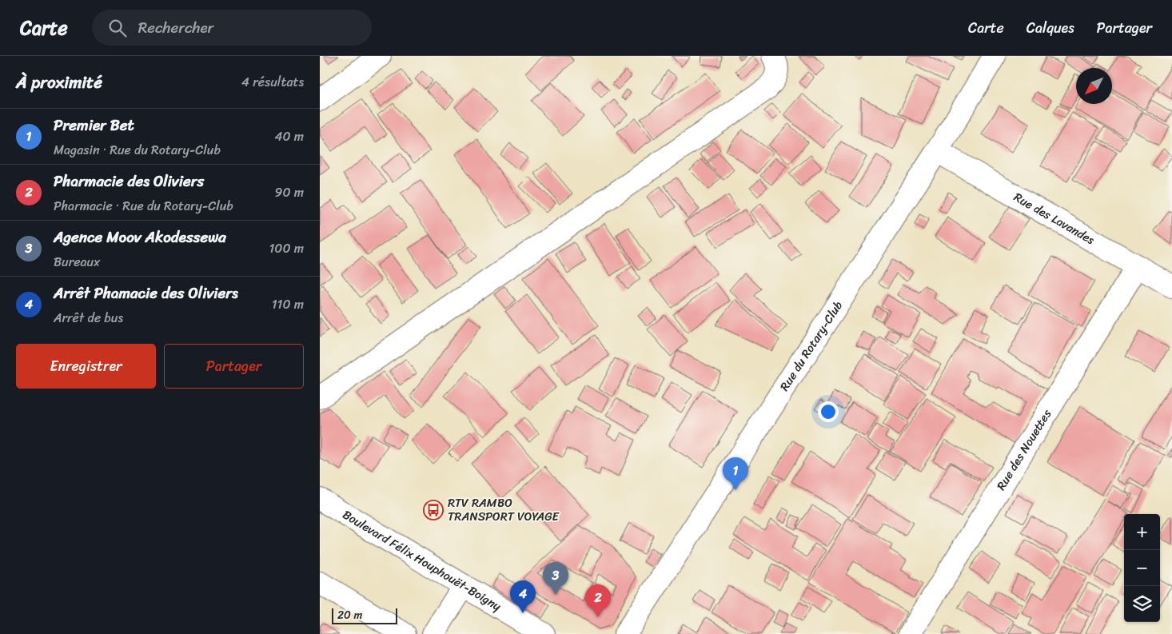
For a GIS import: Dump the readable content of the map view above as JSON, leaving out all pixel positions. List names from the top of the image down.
{
  "streets": {
    "street": [
      "Rue des Lavandes",
      "Rue du Rotary-Club",
      "Rue des Nouettes",
      "Boulevard Félix Houphouët-Boigny"
    ]
  },
  "crossings": [
    ["Rue des Lavandes", "Rue du Rotary-Club"],
    ["Rue des Lavandes", "Rue des Nouettes"]
  ],
  "places": {
    "bus stop": ["RTV RAMBO TRANSPORT VOYAGE"]
  },
  "scale_bar": "20 m",
  "north": "bottom left",
  "page": {
    "header": "Carte",
    "search": "Rechercher",
    "nav": ["Carte", "Calques", "Partager"],
    "heading": ["À proximité", "4 résultats"],
    "list": [
      {
        "mark": "1",
        "name": "Premier Bet",
        "note": "Magasin · Rue du Rotary-Club",
        "value": "40 m"
      },
      {
        "mark": "2",
        "name": "Pharmacie des Oliviers",
        "note": "Pharmacie · Rue du Rotary-Club",
        "value": "90 m"
      },
      {
        "mark": "3",
        "name": "Agence Moov Akodessewa",
        "note": "Bureaux",
        "value": "100 m"
      },
      {
        "mark": "4",
        "name": "Arrêt Phamacie des Oliviers",
        "note": "Arrêt de bus",
        "value": "110 m"
      }
    ],
    "buttons": ["Enregistrer", "Partager"],
    "pins": [
      "1",
      "3",
      "4",
      "2"
    ],
    "map_buttons": ["+", "−"],
    "scale": "20 m"
  }
}
